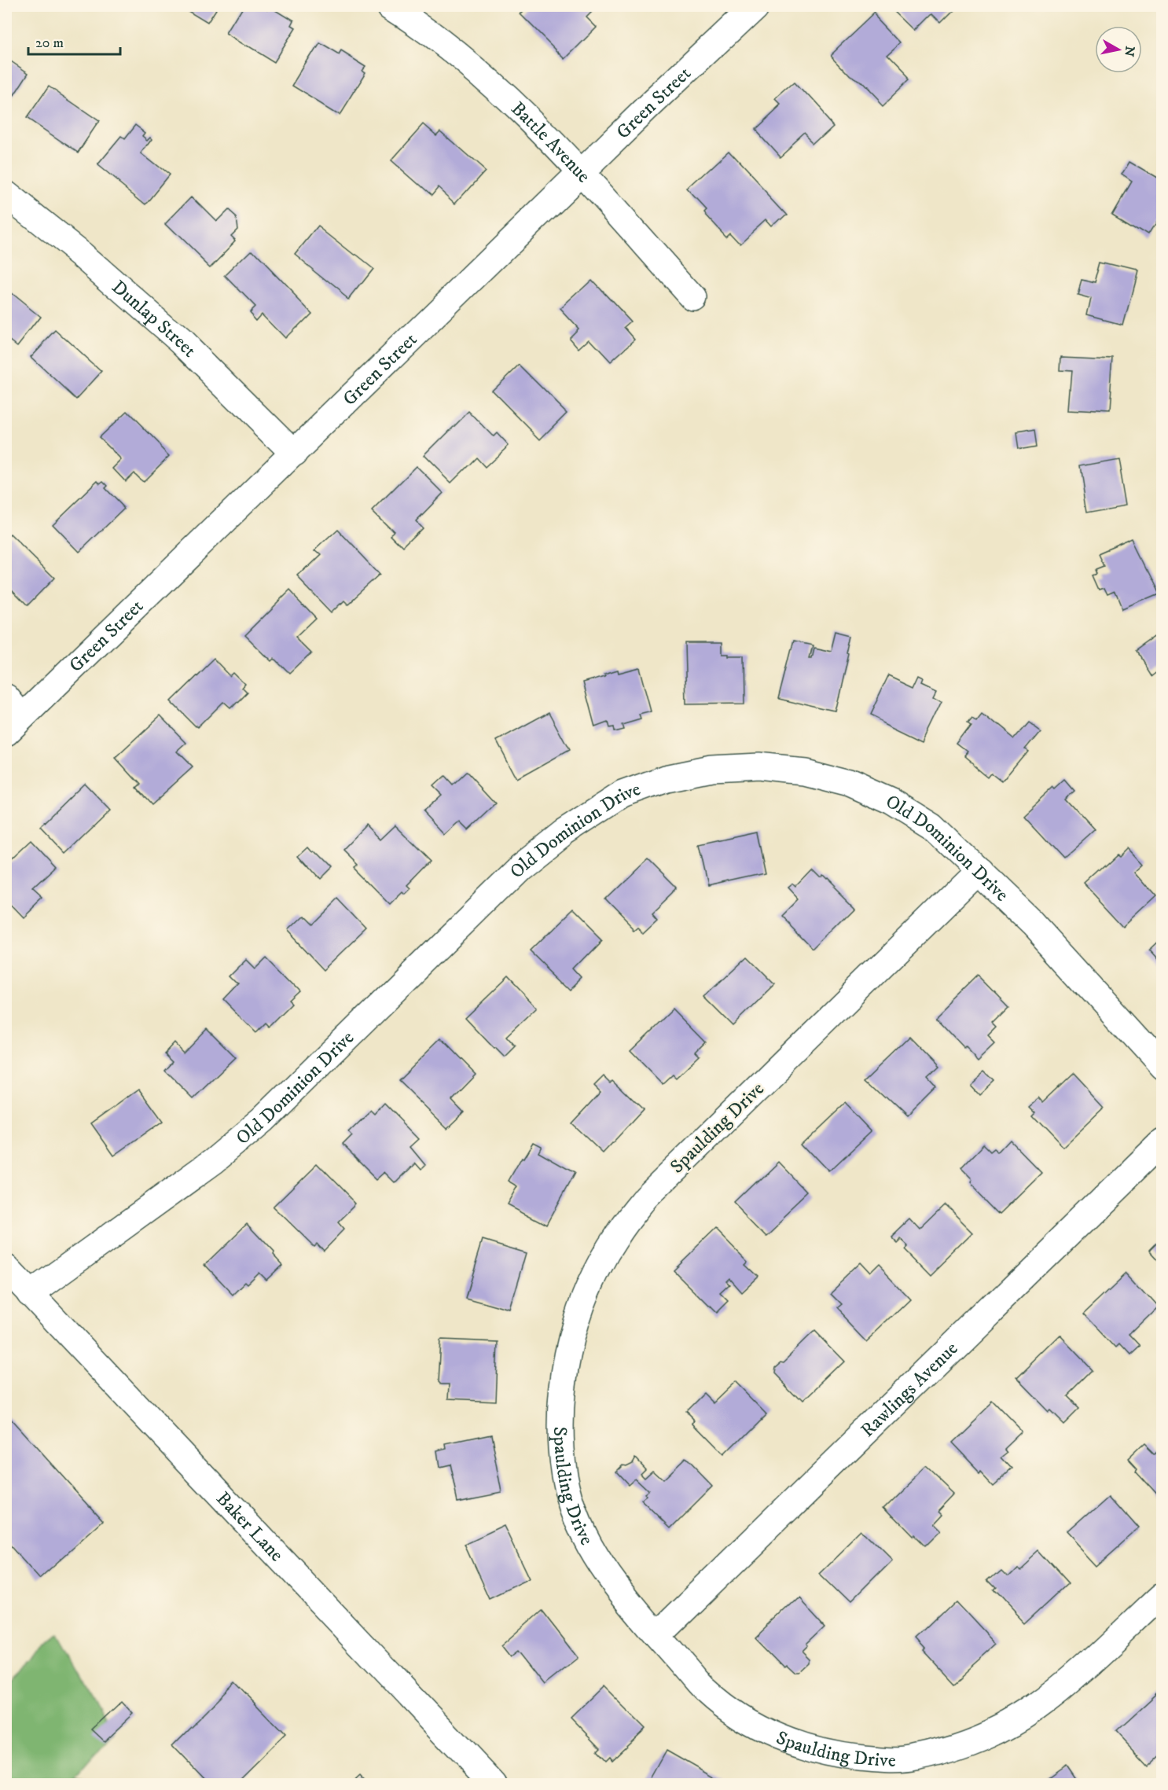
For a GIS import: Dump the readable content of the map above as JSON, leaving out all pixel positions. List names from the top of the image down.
{
  "streets": {
    "street": [
      "Green Street",
      "Battle Avenue",
      "Dunlap Street",
      "Old Dominion Drive",
      "Spaulding Drive",
      "Rawlings Avenue",
      "Baker Lane"
    ]
  },
  "crossings": [
    ["Green Street", "Battle Avenue"],
    ["Green Street", "Dunlap Street"],
    ["Old Dominion Drive", "Spaulding Drive"],
    ["Old Dominion Drive", "Baker Lane"],
    ["Spaulding Drive", "Rawlings Avenue"]
  ],
  "scale_bar": "20 m",
  "north": "right"
}
